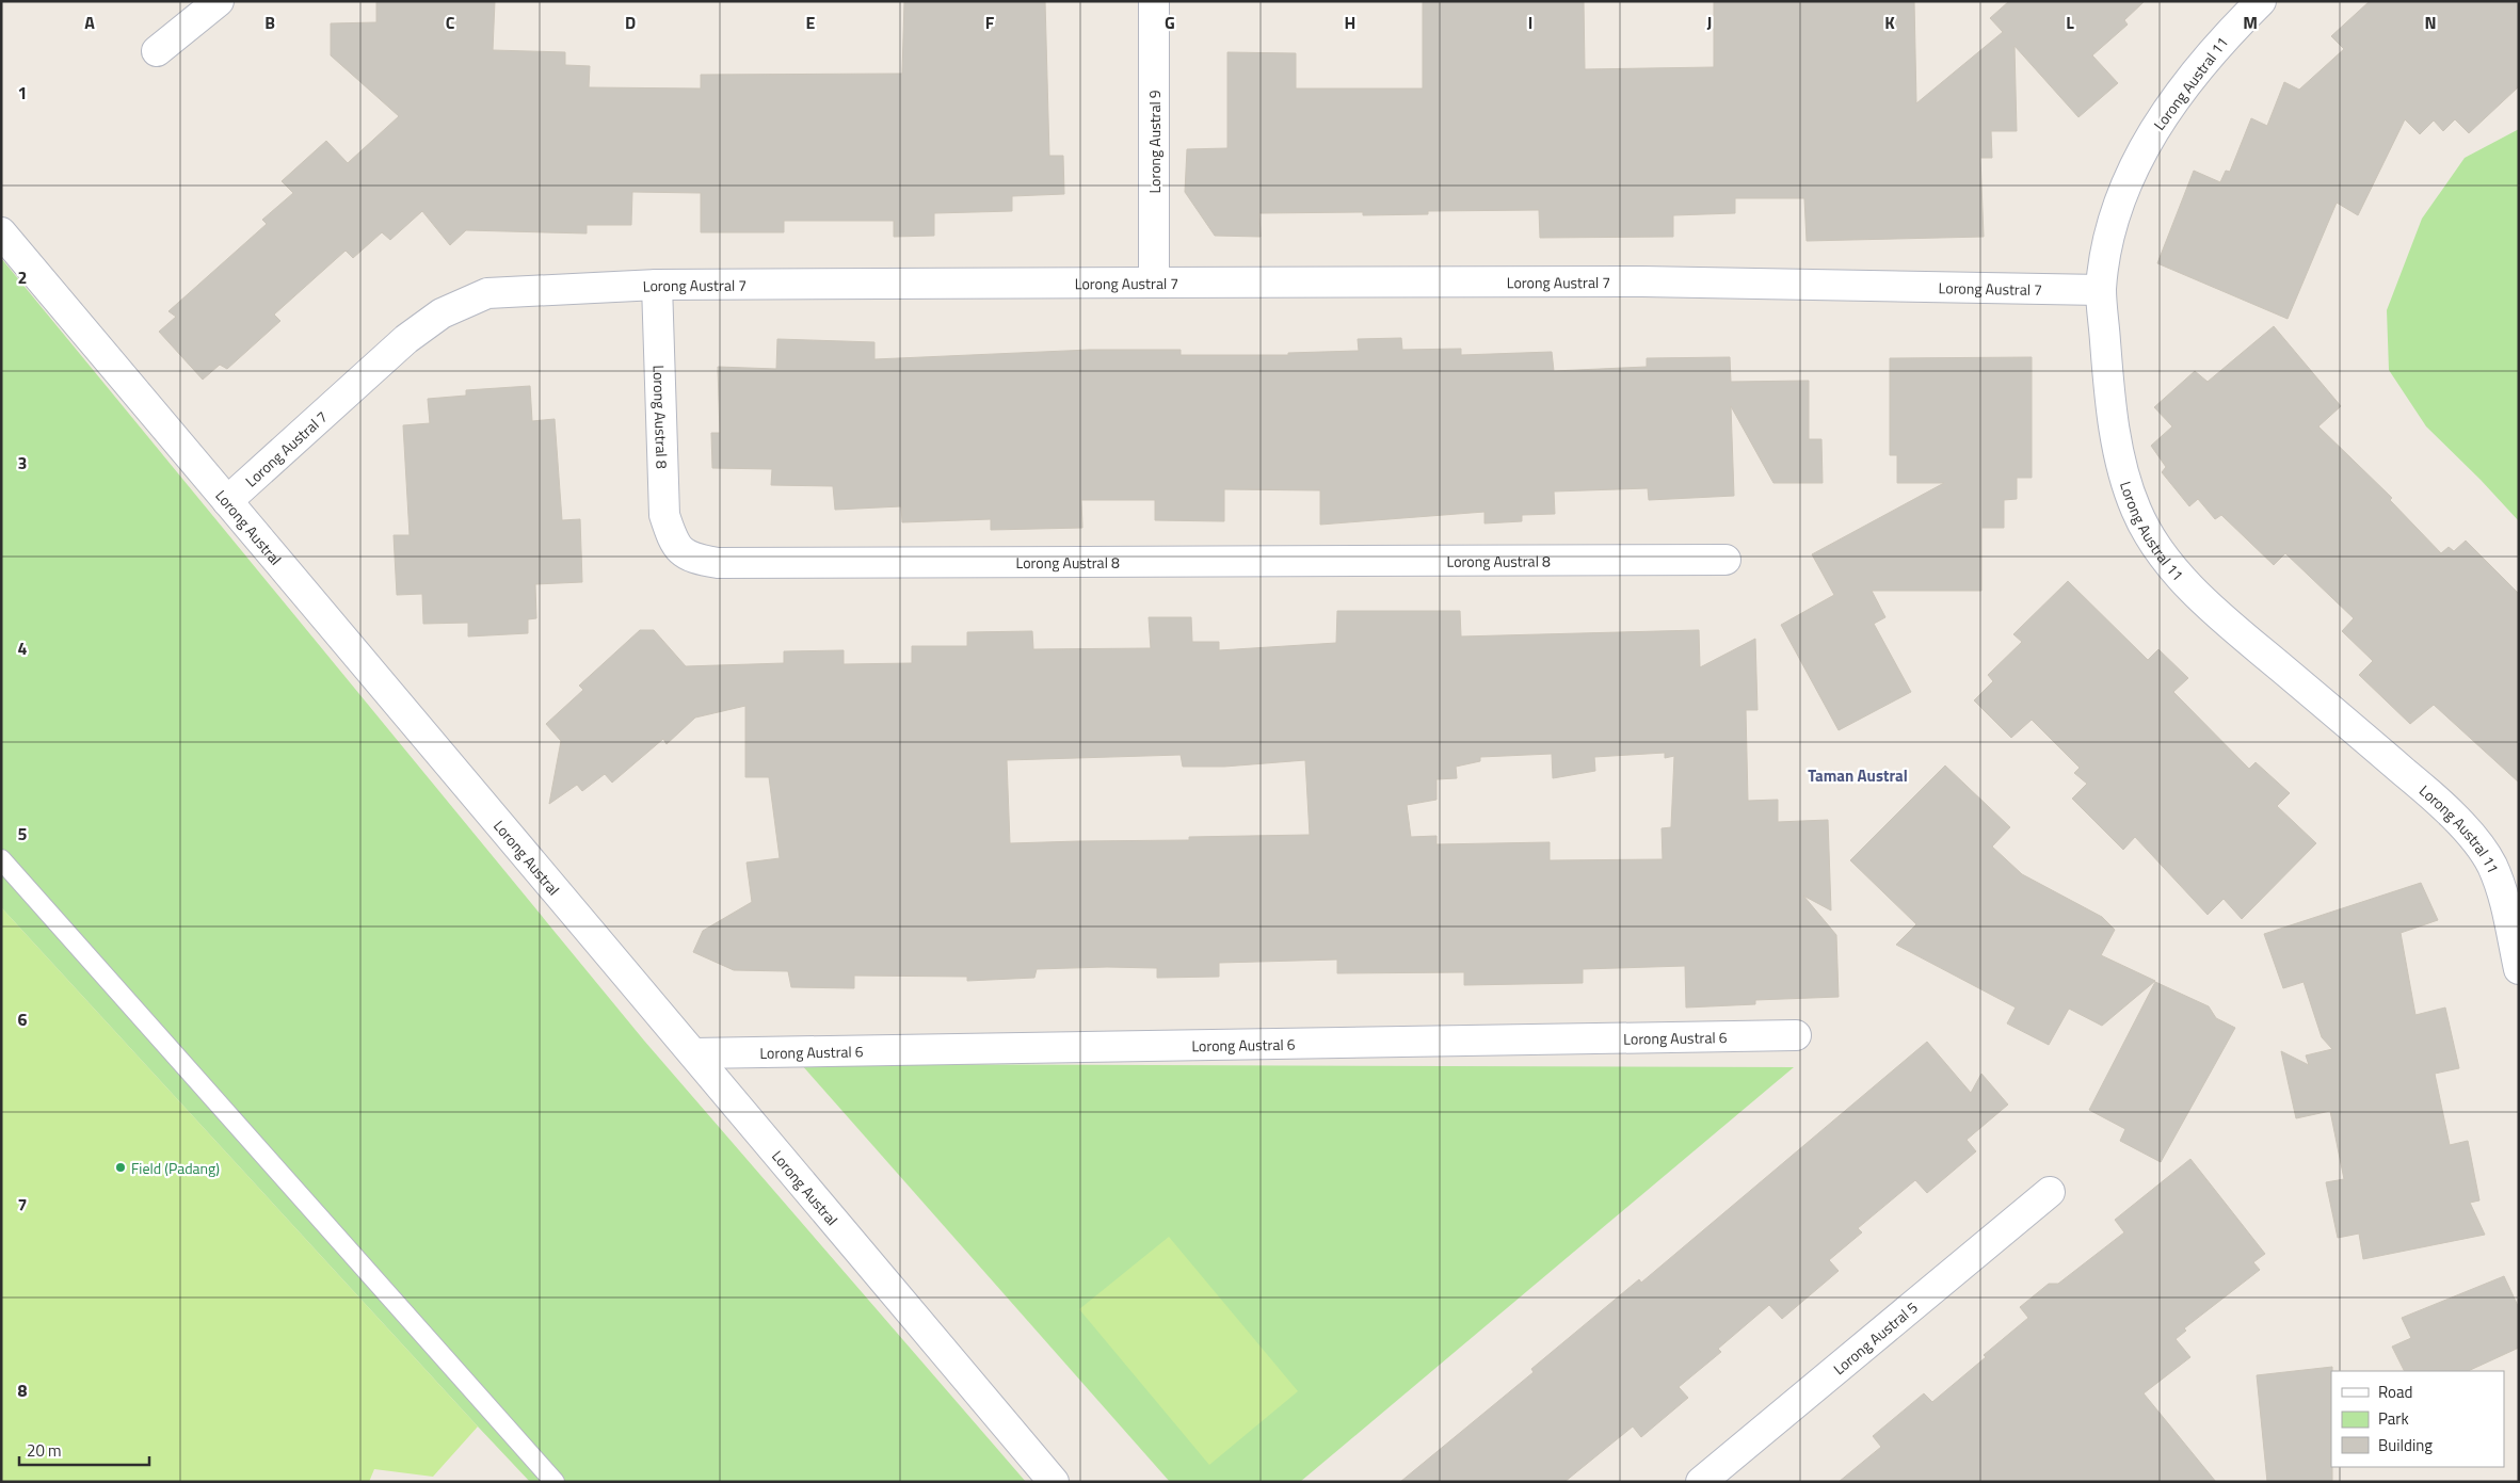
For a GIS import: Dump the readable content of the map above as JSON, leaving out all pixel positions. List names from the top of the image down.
{
  "streets": {
    "street": [
      "Lorong Austral 11",
      "Lorong Austral 9",
      "Lorong Austral 7",
      "Lorong Austral 8",
      "Lorong Austral",
      "Lorong Austral 6",
      "Lorong Austral 5"
    ]
  },
  "crossings": [
    ["Lorong Austral 11", "Lorong Austral 7"],
    ["Lorong Austral 9", "Lorong Austral 7"],
    ["Lorong Austral 7", "Lorong Austral 8"],
    ["Lorong Austral 7", "Lorong Austral"],
    ["Lorong Austral", "Lorong Austral 6"]
  ],
  "districts": ["Taman Austral"],
  "places": ["Field (Padang)"],
  "legend": ["Road", "Park", "Building"],
  "scale_bar": "20 m",
  "grid": {
    "columns": [
      "A",
      "B",
      "C",
      "D",
      "E",
      "F",
      "G",
      "H",
      "I",
      "J",
      "K",
      "L",
      "M",
      "N"
    ],
    "rows": [
      "1",
      "2",
      "3",
      "4",
      "5",
      "6",
      "7",
      "8"
    ]
  }
}
